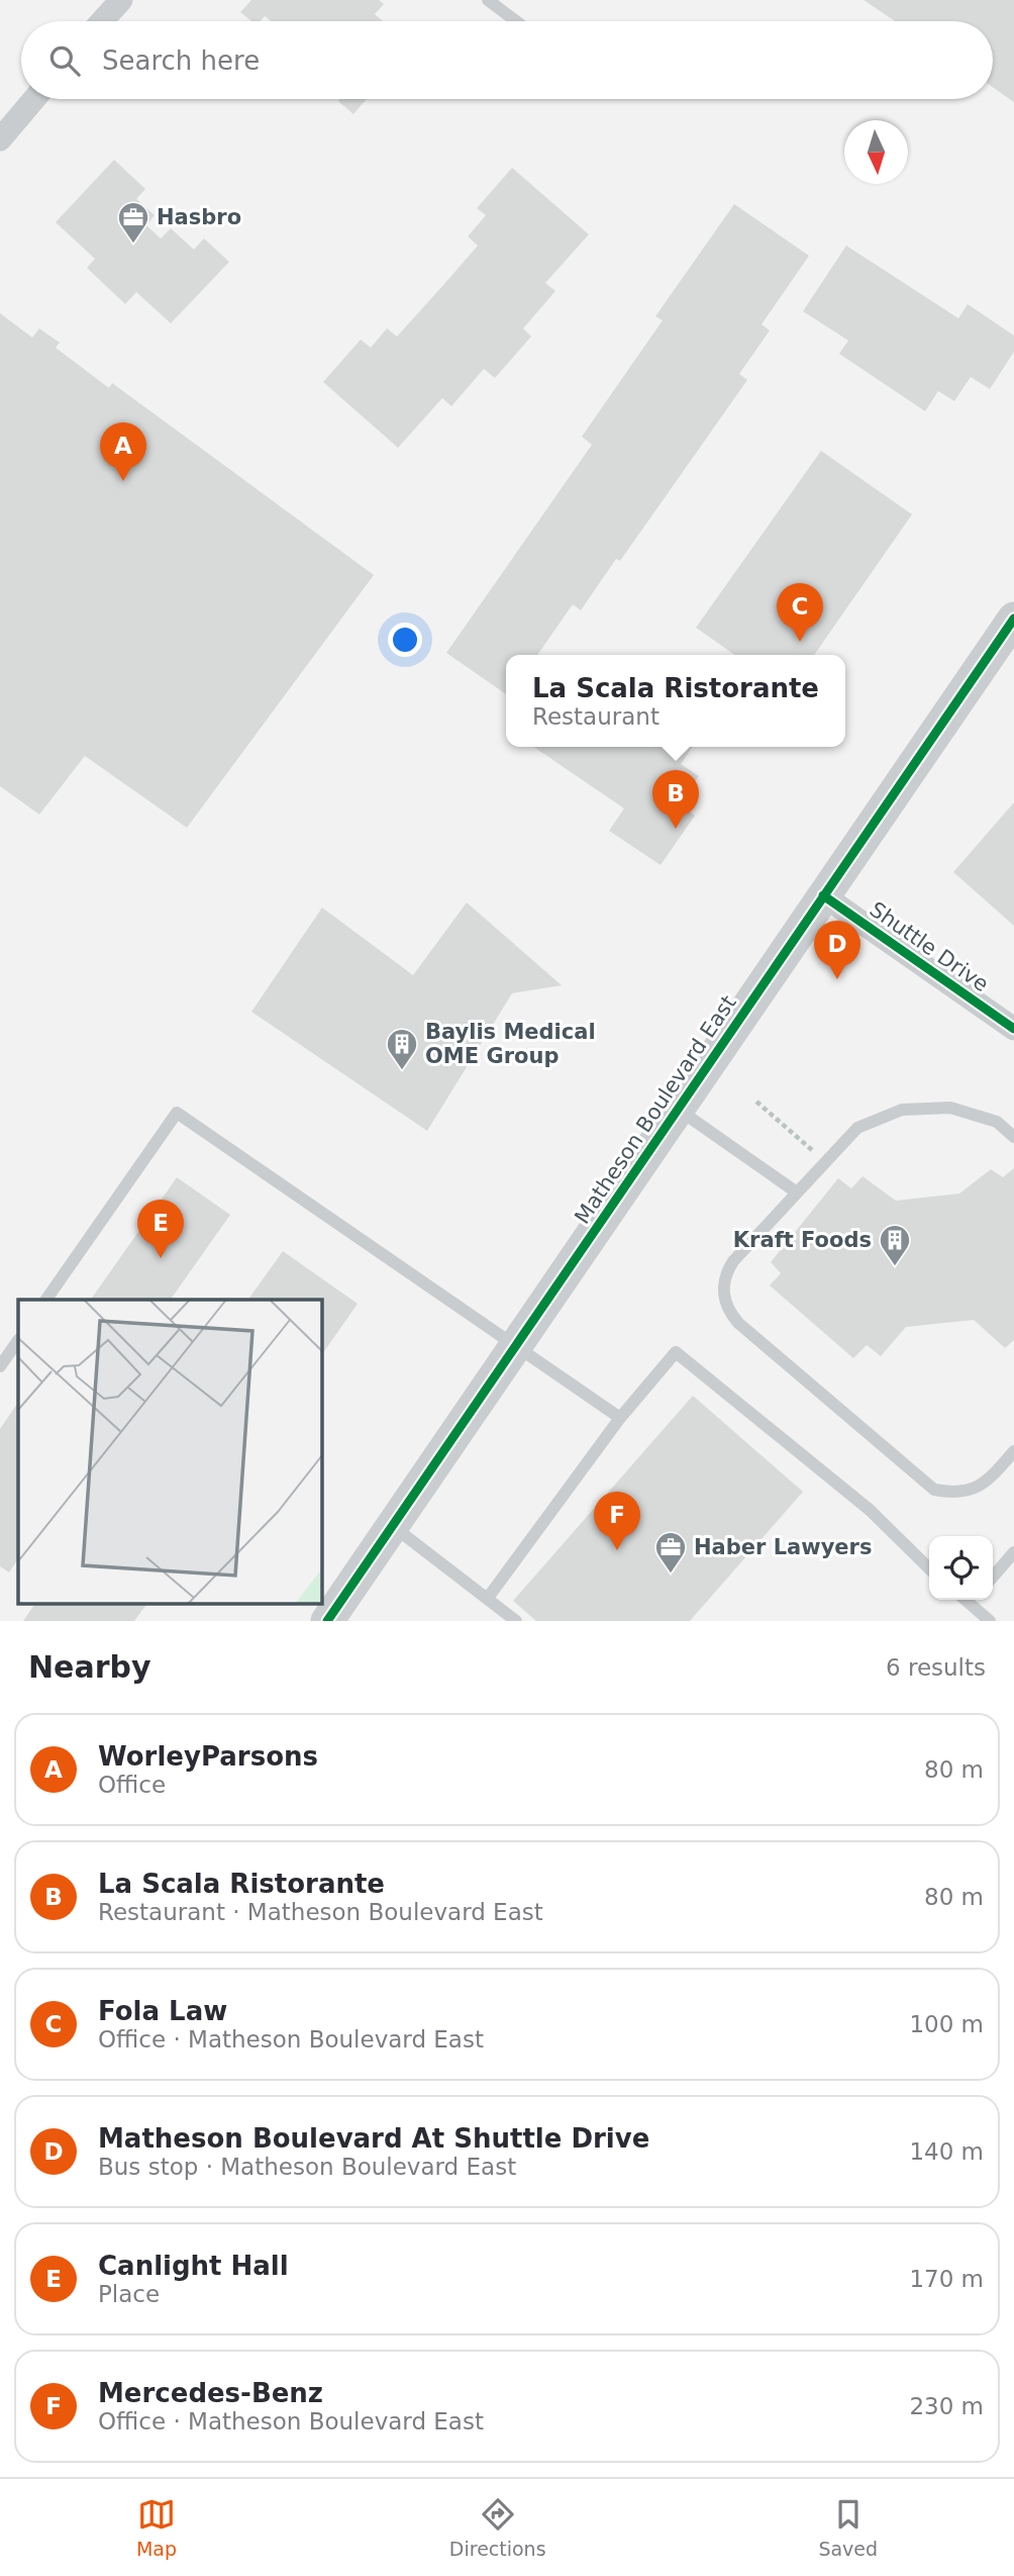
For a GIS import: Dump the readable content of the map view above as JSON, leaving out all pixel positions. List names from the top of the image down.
{
  "streets": {
    "street": ["Shuttle Drive", "Matheson Boulevard East"]
  },
  "crossings": [
    ["Shuttle Drive", "Matheson Boulevard East"]
  ],
  "places": {
    "office": ["Hasbro", "Haber Lawyers"],
    "building": ["Baylis Medical OME Group", "Kraft Foods"]
  },
  "north": "bottom",
  "page": {
    "search": "Search here",
    "pins": [
      "A",
      "C",
      "B",
      "D",
      "E",
      "F"
    ],
    "popup": ["La Scala Ristorante", "Restaurant"],
    "heading": ["Nearby", "6 results"],
    "list": [
      {
        "mark": "A",
        "name": "WorleyParsons",
        "note": "Office",
        "value": "80 m"
      },
      {
        "mark": "B",
        "name": "La Scala Ristorante",
        "note": "Restaurant · Matheson Boulevard East",
        "value": "80 m"
      },
      {
        "mark": "C",
        "name": "Fola Law",
        "note": "Office · Matheson Boulevard East",
        "value": "100 m"
      },
      {
        "mark": "D",
        "name": "Matheson Boulevard At Shuttle Drive",
        "note": "Bus stop · Matheson Boulevard East",
        "value": "140 m"
      },
      {
        "mark": "E",
        "name": "Canlight Hall",
        "note": "Place",
        "value": "170 m"
      },
      {
        "mark": "F",
        "name": "Mercedes-Benz",
        "note": "Office · Matheson Boulevard East",
        "value": "230 m"
      }
    ],
    "nav": ["Map", "Directions", "Saved"]
  }
}
